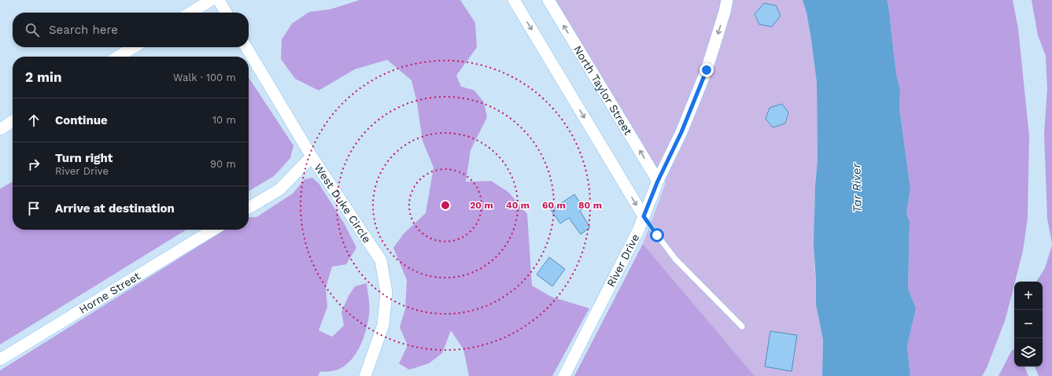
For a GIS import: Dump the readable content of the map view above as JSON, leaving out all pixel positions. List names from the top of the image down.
{
  "streets": {
    "street": [
      "North Taylor Street",
      "West Duke Circle",
      "River Drive",
      "Horne Street"
    ]
  },
  "crossings": [
    ["North Taylor Street", "River Drive"]
  ],
  "one_way": ["River Drive"],
  "water": ["Tar River"],
  "page": {
    "search": "Search here",
    "heading": ["2 min", "Walk · 100 m"],
    "list": [
      ["Continue", "10 m"],
      ["Turn right", "River Drive", "90 m"],
      "Arrive at destination"
    ],
    "map_buttons": ["+", "−"]
  },
  "rings": [
    "20 m",
    "40 m",
    "60 m",
    "80 m"
  ]
}
